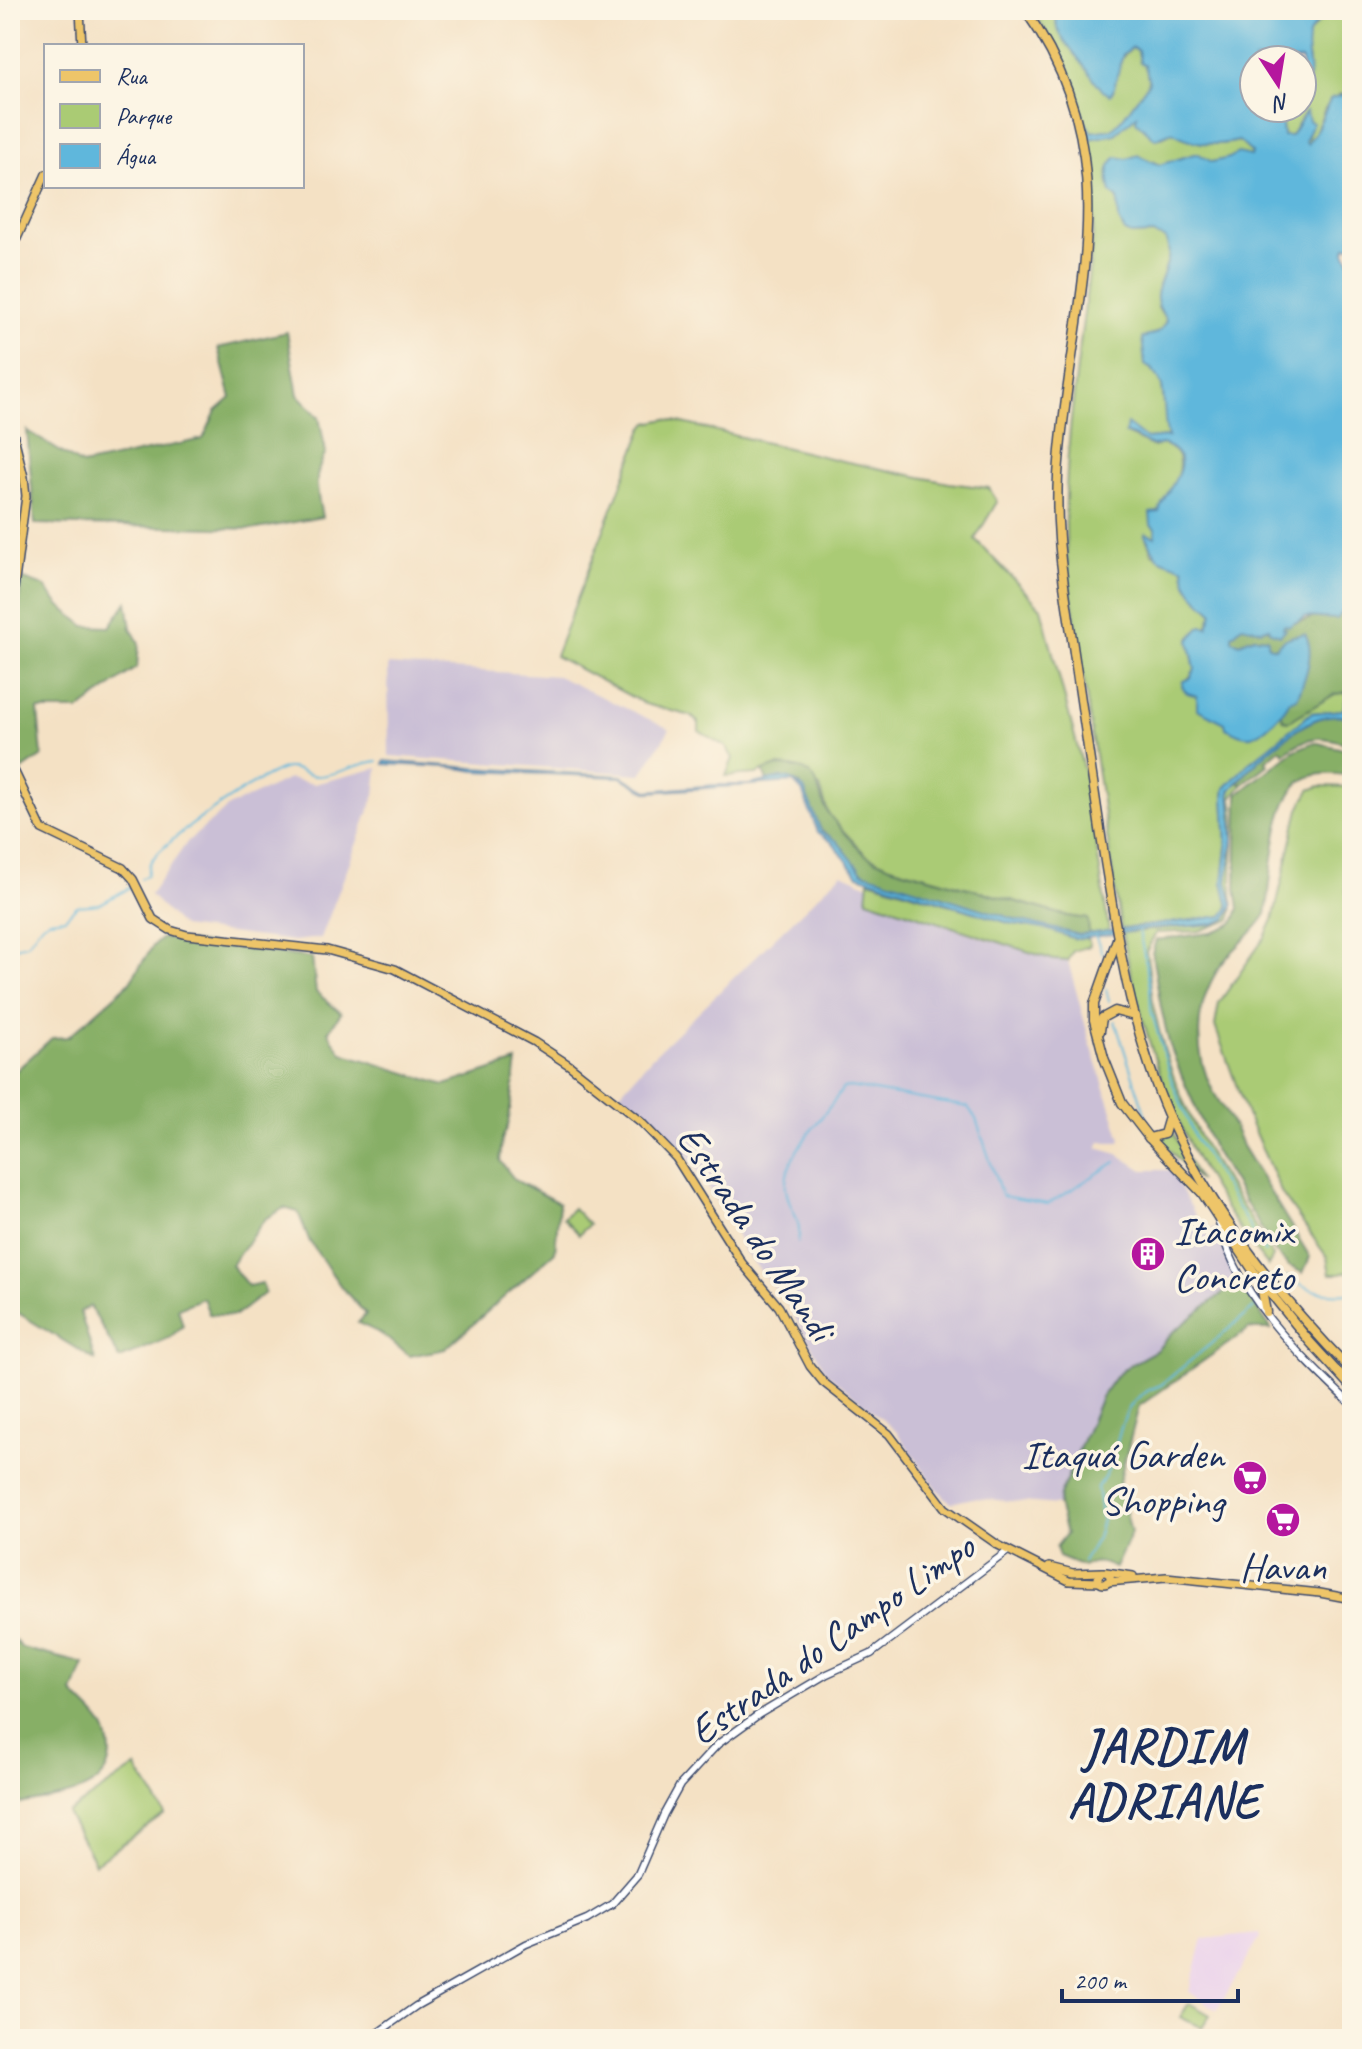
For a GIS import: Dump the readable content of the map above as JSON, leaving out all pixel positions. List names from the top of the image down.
{
  "streets": {
    "main road": ["Estrada do Mandi"],
    "street": ["Estrada do Campo Limpo"]
  },
  "crossings": [
    ["Estrada do Mandi", "Estrada do Campo Limpo"]
  ],
  "districts": ["JARDIM ADRIANE"],
  "places": {
    "building": ["Itacomix Concreto"],
    "supermarket": ["Itaquá Garden Shopping", "Havan"]
  },
  "legend": ["Rua", "Parque", "Água"],
  "scale_bar": "200 m",
  "north": "bottom"
}
